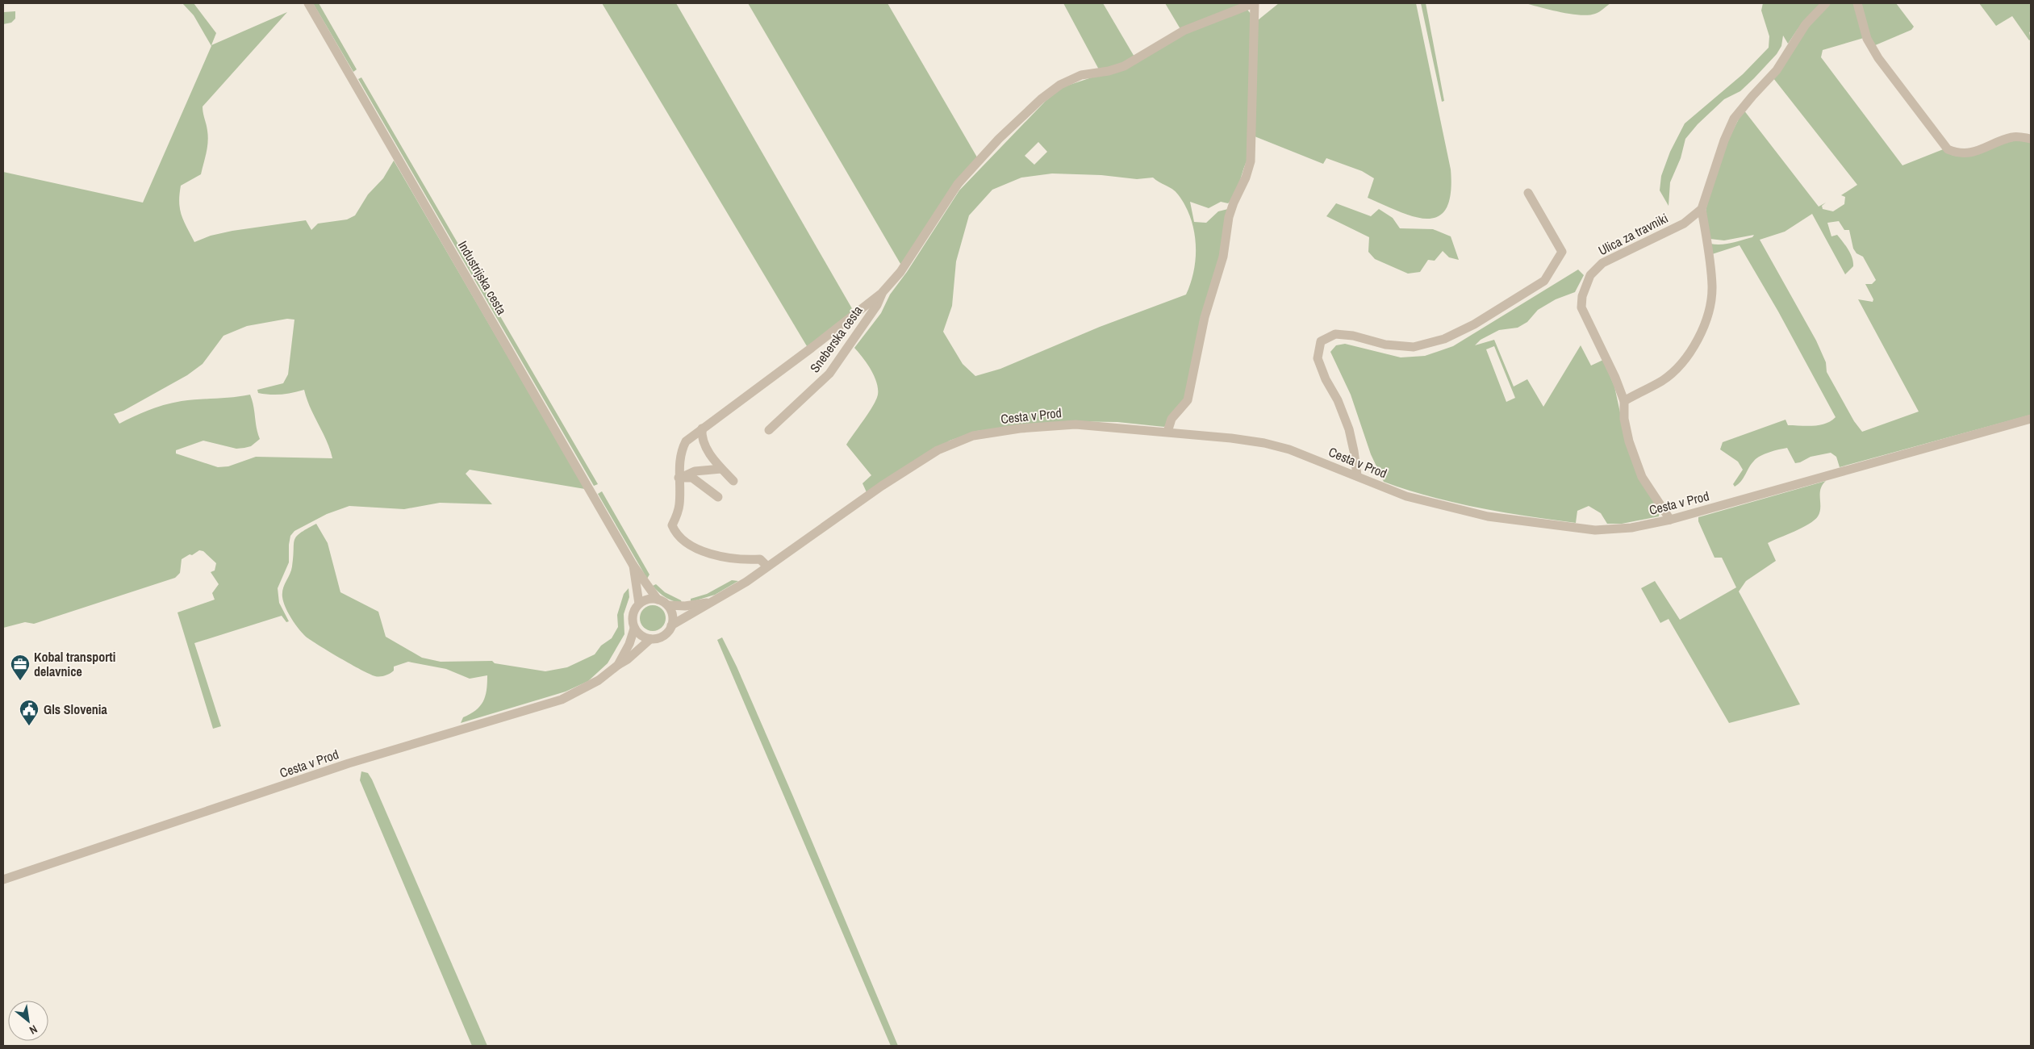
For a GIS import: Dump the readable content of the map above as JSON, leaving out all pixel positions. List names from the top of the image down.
{
  "streets": {
    "street": [
      "Ulica za travniki",
      "Industrijska cesta",
      "Sneberska cesta",
      "Cesta v Prod"
    ]
  },
  "crossings": [
    ["Ulica za travniki", "Cesta v Prod"],
    ["Industrijska cesta", "Cesta v Prod"]
  ],
  "places": {
    "office": ["Kobal transporti delavnice"],
    "public building": ["Gls Slovenia"]
  },
  "north": "bottom right"
}
